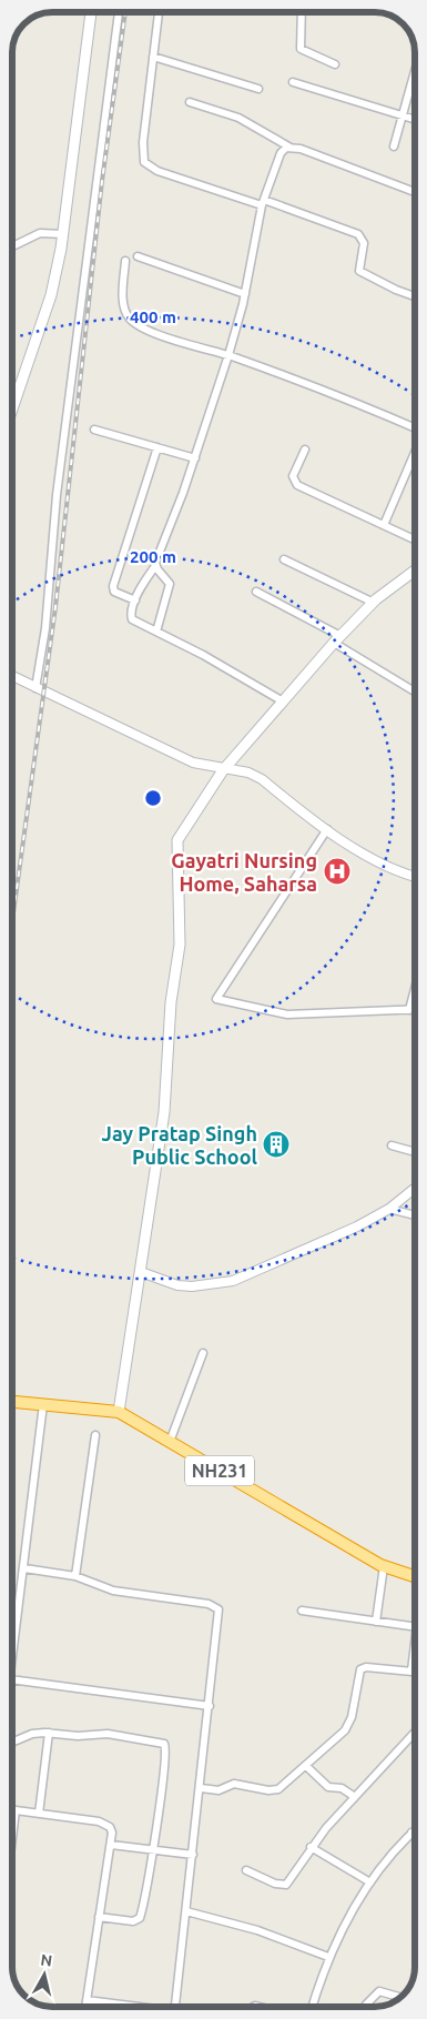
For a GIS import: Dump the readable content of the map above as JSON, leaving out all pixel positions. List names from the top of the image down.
{
  "streets": {
    "highway": ["NH231"]
  },
  "places": {
    "hospital": ["Gayatri Nursing Home, Saharsa"],
    "building": ["Jay Pratap Singh Public School"]
  },
  "north": "top",
  "rings": ["400 m", "200 m"]
}
